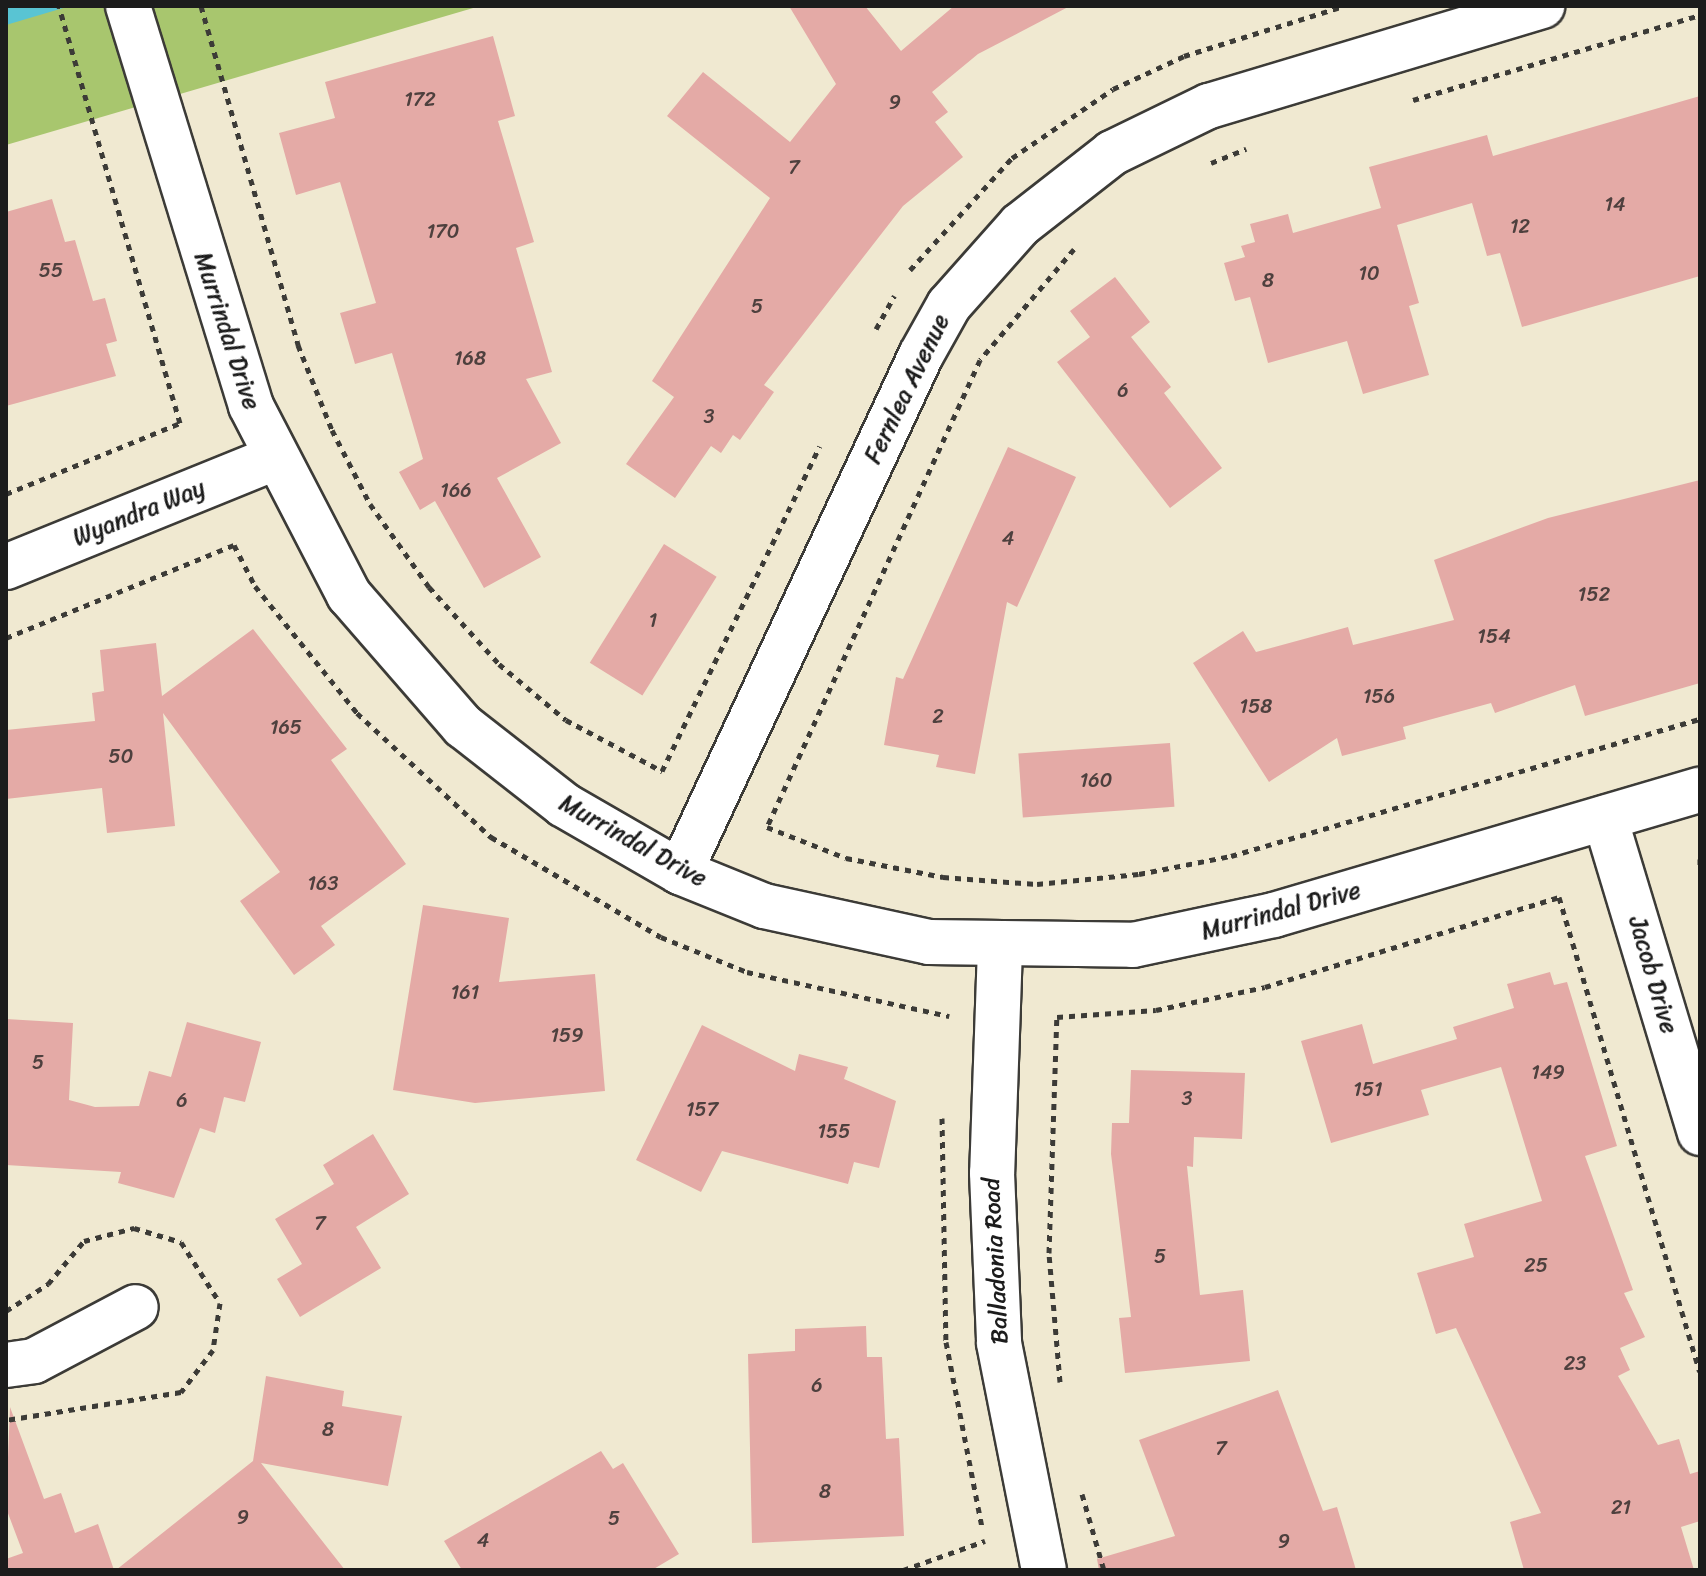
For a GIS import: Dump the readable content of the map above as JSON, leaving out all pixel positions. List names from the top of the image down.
{
  "streets": {
    "street": [
      "Murrindal Drive",
      "Fernlea Avenue",
      "Wyandra Way",
      "Jacob Drive",
      "Balladonia Road"
    ]
  },
  "crossings": [
    ["Murrindal Drive", "Fernlea Avenue"],
    ["Murrindal Drive", "Wyandra Way"],
    ["Murrindal Drive", "Jacob Drive"],
    ["Murrindal Drive", "Balladonia Road"]
  ],
  "house_numbers": [
    "172",
    "9",
    "7",
    "14",
    "12",
    "170",
    "55",
    "10",
    "8",
    "5",
    "168",
    "6",
    "3",
    "166",
    "4",
    "152",
    "1",
    "154",
    "156",
    "158",
    "2",
    "165",
    "50",
    "160",
    "163",
    "161",
    "159",
    "5",
    "149",
    "151",
    "3",
    "6",
    "157",
    "155",
    "7",
    "5",
    "25",
    "23",
    "6",
    "8",
    "7",
    "8",
    "21",
    "9",
    "5",
    "4",
    "9"
  ]
}
